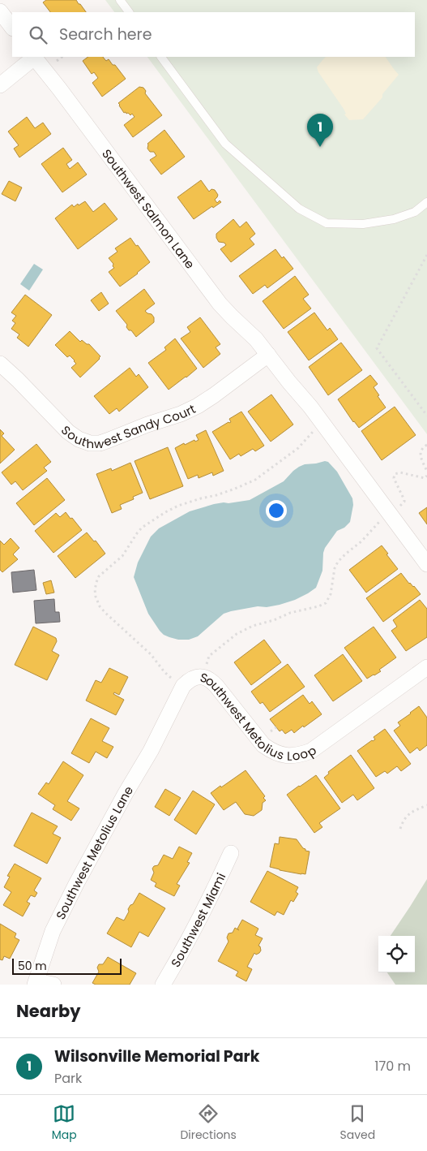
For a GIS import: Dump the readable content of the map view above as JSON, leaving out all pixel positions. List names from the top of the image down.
{
  "streets": {
    "street": [
      "Southwest Salmon Lane",
      "Southwest Sandy Court",
      "Southwest Metolius Loop",
      "Southwest Metolius Lane",
      "Southwest Miami"
    ]
  },
  "crossings": [
    ["Southwest Salmon Lane", "Southwest Sandy Court"],
    ["Southwest Metolius Loop", "Southwest Metolius Lane"]
  ],
  "scale_bar": "50 m",
  "page": {
    "search": "Search here",
    "pins": "1",
    "scale": "50 m",
    "heading": "Nearby",
    "list": [
      {
        "mark": "1",
        "name": "Wilsonville Memorial Park",
        "note": "Park",
        "value": "170 m"
      }
    ],
    "nav": ["Map", "Directions", "Saved"]
  }
}
